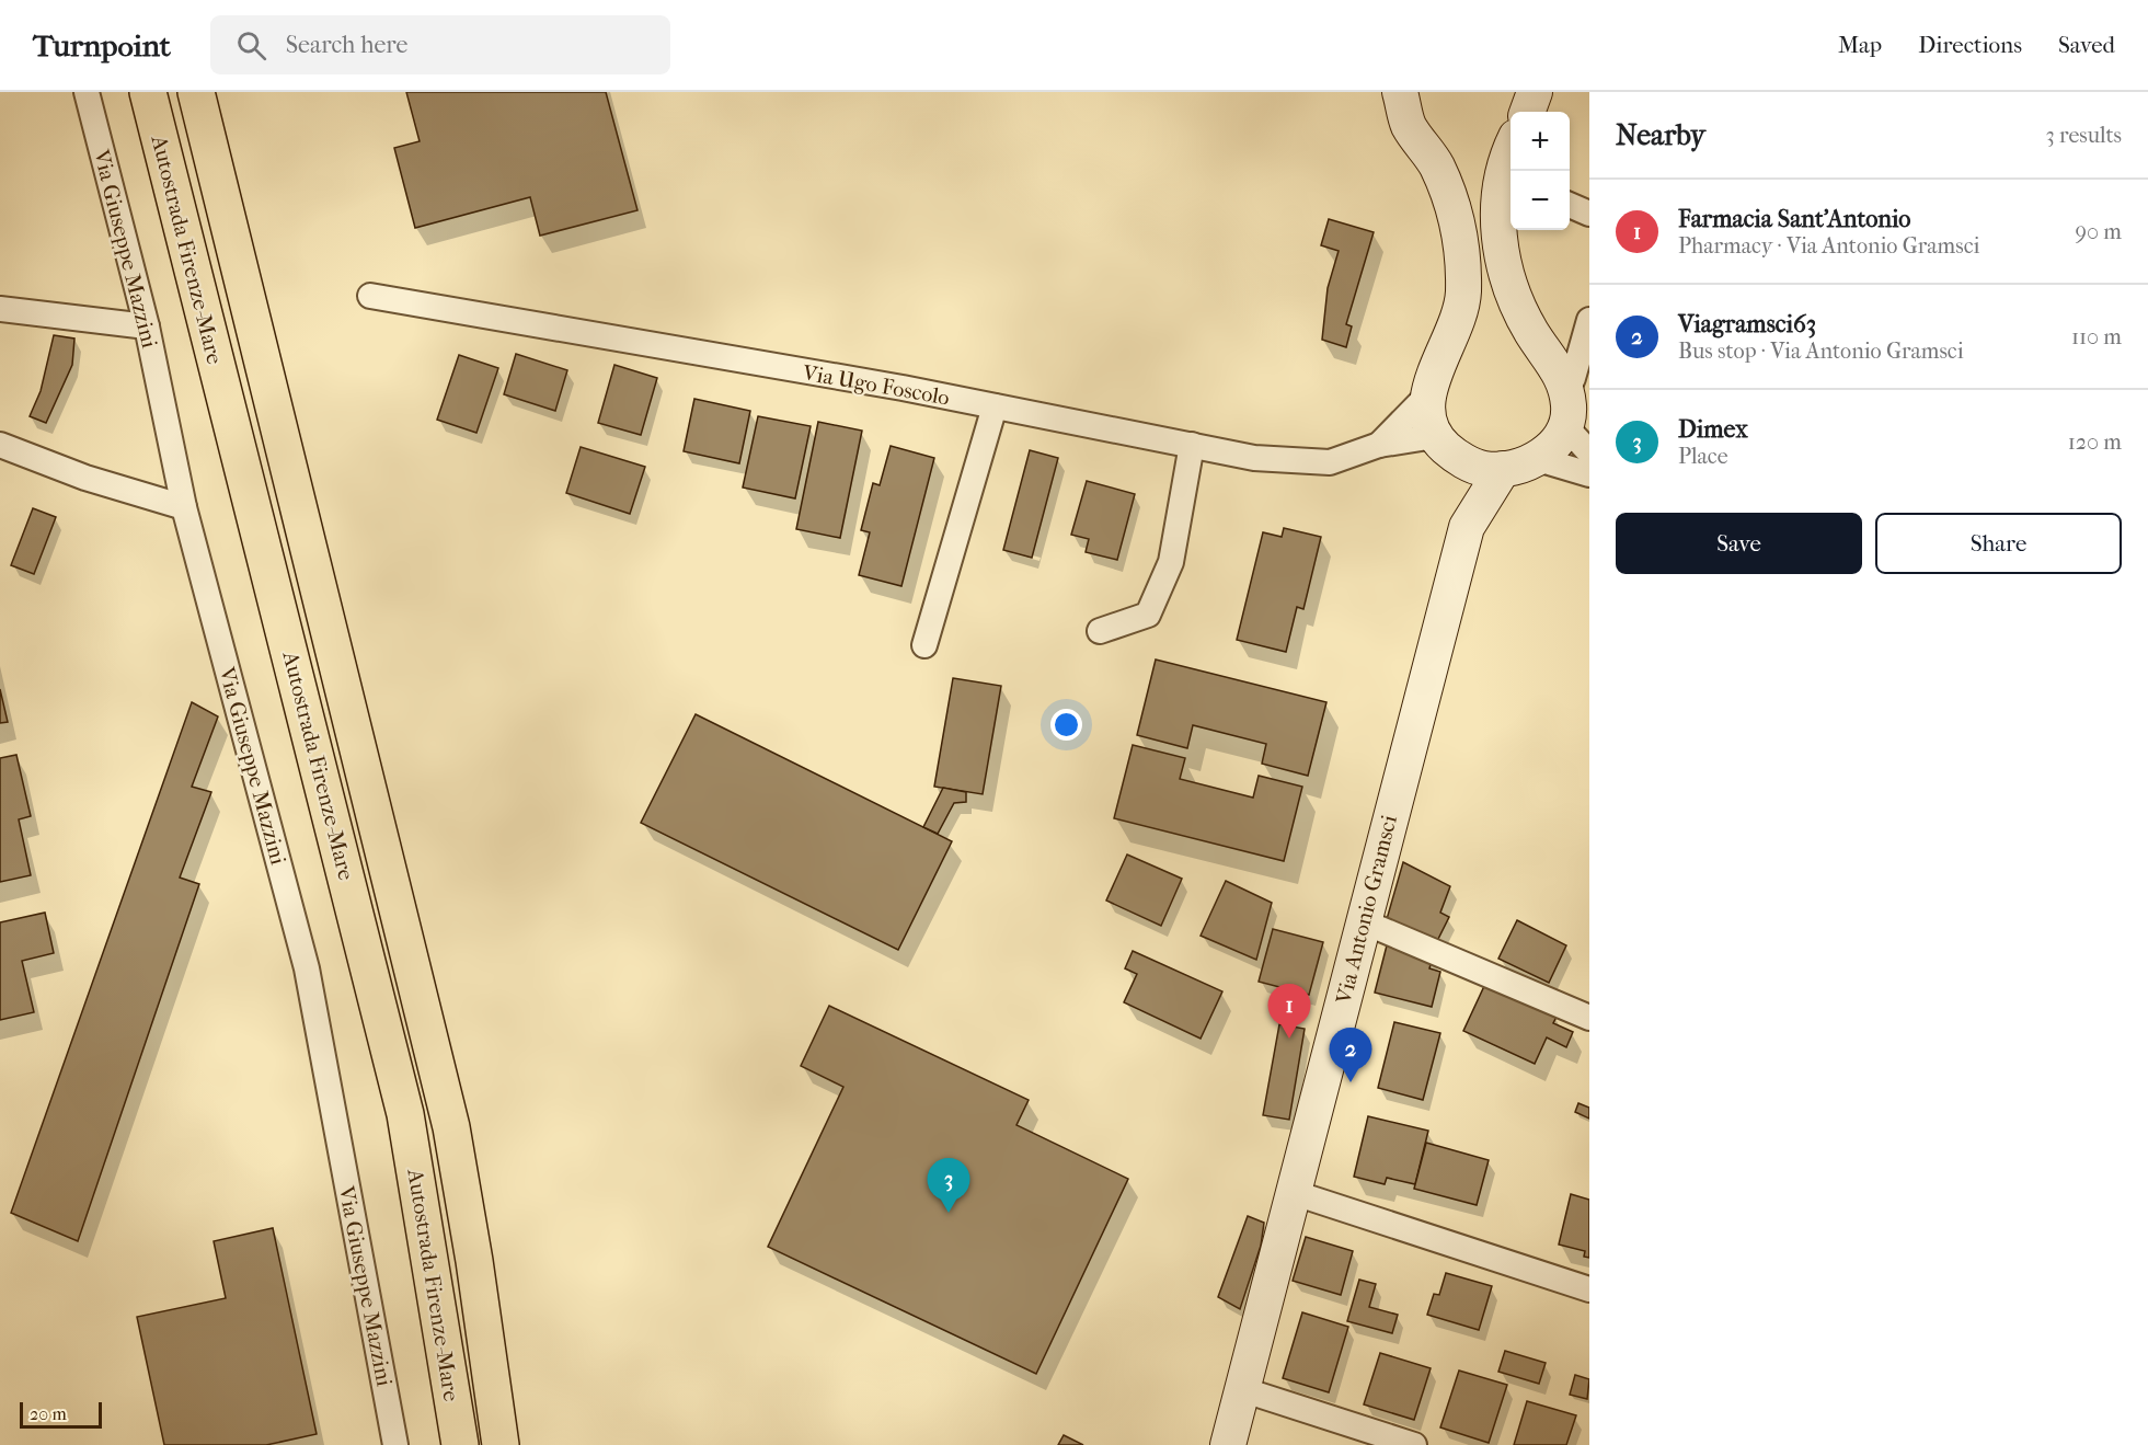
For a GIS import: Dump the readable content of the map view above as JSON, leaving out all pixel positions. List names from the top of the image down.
{
  "streets": {
    "highway": ["Autostrada Firenze-Mare"],
    "street": ["Via Giuseppe Mazzini", "Via Ugo Foscolo", "Via Antonio Gramsci"]
  },
  "crossings": [
    ["Via Ugo Foscolo", "Via Antonio Gramsci"]
  ],
  "scale_bar": "20 m",
  "page": {
    "header": "Turnpoint",
    "search": "Search here",
    "nav": ["Map", "Directions", "Saved"],
    "heading": ["Nearby", "3 results"],
    "map_buttons": ["+", "−"],
    "list": [
      {
        "mark": "1",
        "name": "Farmacia Sant'Antonio",
        "note": "Pharmacy · Via Antonio Gramsci",
        "value": "90 m"
      },
      {
        "mark": "2",
        "name": "Viagramsci63",
        "note": "Bus stop · Via Antonio Gramsci",
        "value": "110 m"
      },
      {
        "mark": "3",
        "name": "Dimex",
        "note": "Place",
        "value": "120 m"
      }
    ],
    "buttons": ["Save", "Share"],
    "pins": ["1", "2", "3"],
    "scale": "20 m"
  }
}
